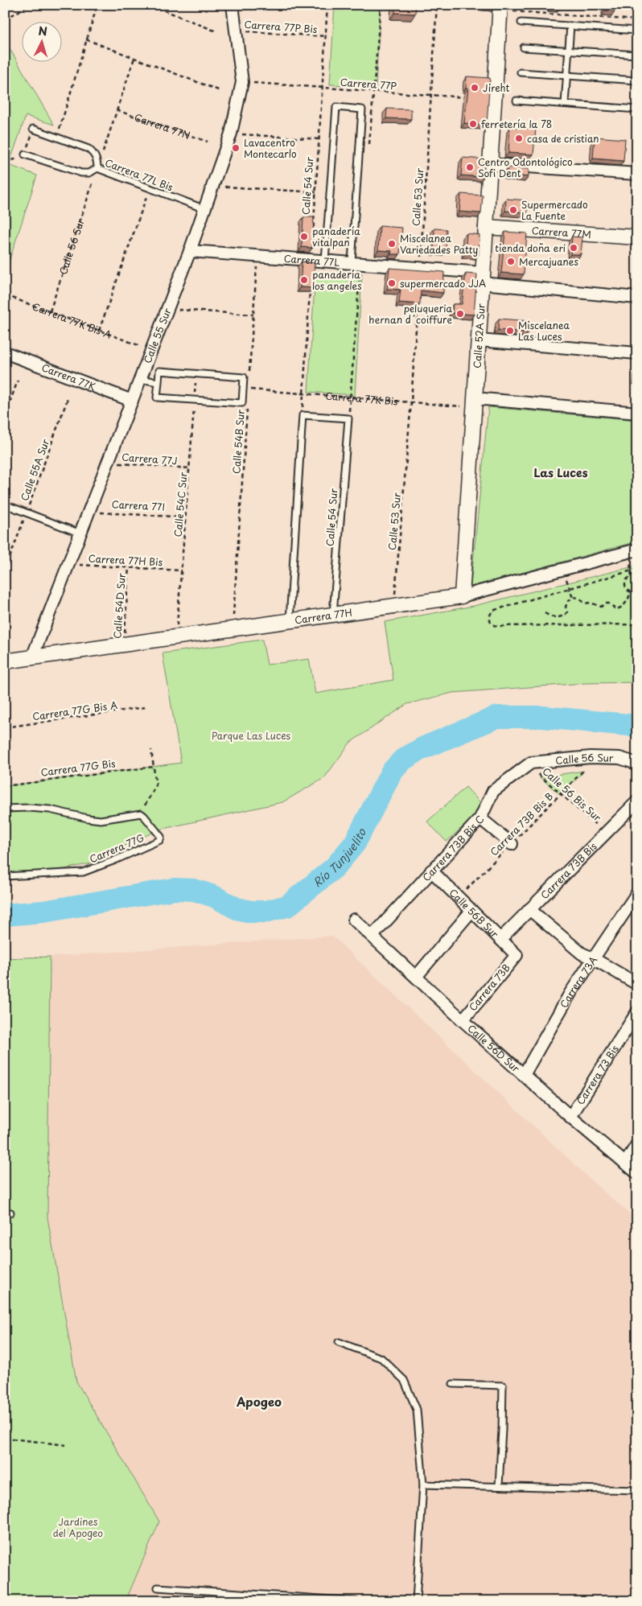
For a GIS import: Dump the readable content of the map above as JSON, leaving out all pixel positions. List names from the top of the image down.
{
  "streets": {
    "street": [
      "Carrera 77M",
      "Calle 56 Sur",
      "Carrera 77L",
      "Calle 55 Sur",
      "Calle 52A Sur",
      "Carrera 77K",
      "Carrera 77H",
      "Carrera 73B Bis C",
      "Carrera 73B Bis",
      "Calle 56B Sur",
      "Carrera 73A",
      "Carrera 73B",
      "Calle 56D Sur",
      "Carrera 73 Bis"
    ],
    "lane": ["Carrera 77L Bis", "Calle 54 Sur", "Carrera 77G"],
    "path": [
      "Carrera 77P Bis",
      "Carrera 77P",
      "Carrera 77N",
      "Calle 53 Sur",
      "Carrera 77K Bis A",
      "Carrera 77K Bis",
      "Calle 54B Sur",
      "Carrera 77J",
      "Calle 55A Sur",
      "Calle 54C Sur",
      "Carrera 77I",
      "Carrera 77H Bis",
      "Calle 54D Sur",
      "Carrera 77G Bis A",
      "Carrera 77G Bis",
      "Calle 56 Bis Sur",
      "Carrera 73B Bis B"
    ]
  },
  "crossings": [
    ["Carrera 77P Bis", "Calle 54 Sur"],
    ["Carrera 77P Bis", "Calle 55 Sur"],
    ["Carrera 77P", "Calle 54 Sur"],
    ["Carrera 77P", "Calle 53 Sur"],
    ["Carrera 77P", "Calle 55 Sur"],
    ["Carrera 77L Bis", "Calle 55 Sur"],
    ["Calle 54 Sur", "Carrera 77L"],
    ["Calle 54 Sur", "Carrera 77H"],
    ["Calle 53 Sur", "Carrera 77L"],
    ["Calle 53 Sur", "Carrera 77K Bis"],
    ["Calle 53 Sur", "Carrera 77H"],
    ["Carrera 77M", "Calle 52A Sur"],
    ["Calle 56 Sur", "Carrera 77K Bis A"],
    ["Calle 56 Sur", "Calle 56 Bis Sur"],
    ["Calle 56 Sur", "Carrera 73B Bis B"],
    ["Calle 56 Sur", "Carrera 73B Bis C"],
    ["Carrera 77L", "Calle 55 Sur"],
    ["Carrera 77L", "Calle 52A Sur"],
    ["Calle 55 Sur", "Carrera 77K"],
    ["Calle 55 Sur", "Carrera 77J"],
    ["Calle 55 Sur", "Carrera 77I"],
    ["Calle 55 Sur", "Carrera 77H Bis"],
    ["Calle 55 Sur", "Carrera 77H"],
    ["Calle 52A Sur", "Carrera 77K Bis"],
    ["Calle 52A Sur", "Carrera 77H"],
    ["Calle 54B Sur", "Carrera 77H"],
    ["Carrera 77J", "Calle 54C Sur"],
    ["Calle 54C Sur", "Carrera 77I"],
    ["Calle 54C Sur", "Carrera 77H Bis"],
    ["Calle 54C Sur", "Carrera 77H"],
    ["Carrera 77H Bis", "Calle 54D Sur"],
    ["Calle 54D Sur", "Carrera 77H"],
    ["Calle 56 Bis Sur", "Carrera 73B Bis B"],
    ["Calle 56 Bis Sur", "Carrera 73B Bis C"],
    ["Calle 56 Bis Sur", "Carrera 73B Bis"],
    ["Carrera 73B Bis B", "Calle 56B Sur"],
    ["Carrera 73B Bis C", "Calle 56B Sur"],
    ["Carrera 73B Bis C", "Calle 56D Sur"],
    ["Carrera 73B Bis", "Calle 56B Sur"],
    ["Calle 56B Sur", "Carrera 73B"],
    ["Carrera 73A", "Calle 56D Sur"],
    ["Carrera 73B", "Calle 56D Sur"],
    ["Calle 56D Sur", "Carrera 73 Bis"]
  ],
  "districts": ["Las Luces", "Apogeo"],
  "water": ["Río Tunjuelito"],
  "parks": ["Parque Las Luces", "Jardines del Apogeo"],
  "places": [
    "Jireht",
    "ferretería la 78",
    "casa de cristian",
    "Lavacentro Montecarlo",
    "Centro Odontológico Sofi Dent",
    "Supermercado La Fuente",
    "panadería vitalpan",
    "Miscelanea Variedades Patty",
    "tienda doña eri",
    "Mercajuanes",
    "panadería los angeles",
    "supermercado JJA",
    "peluqueria hernan d´coiffure",
    "Miscelanea Las Luces"
  ],
  "north": "top"
}
